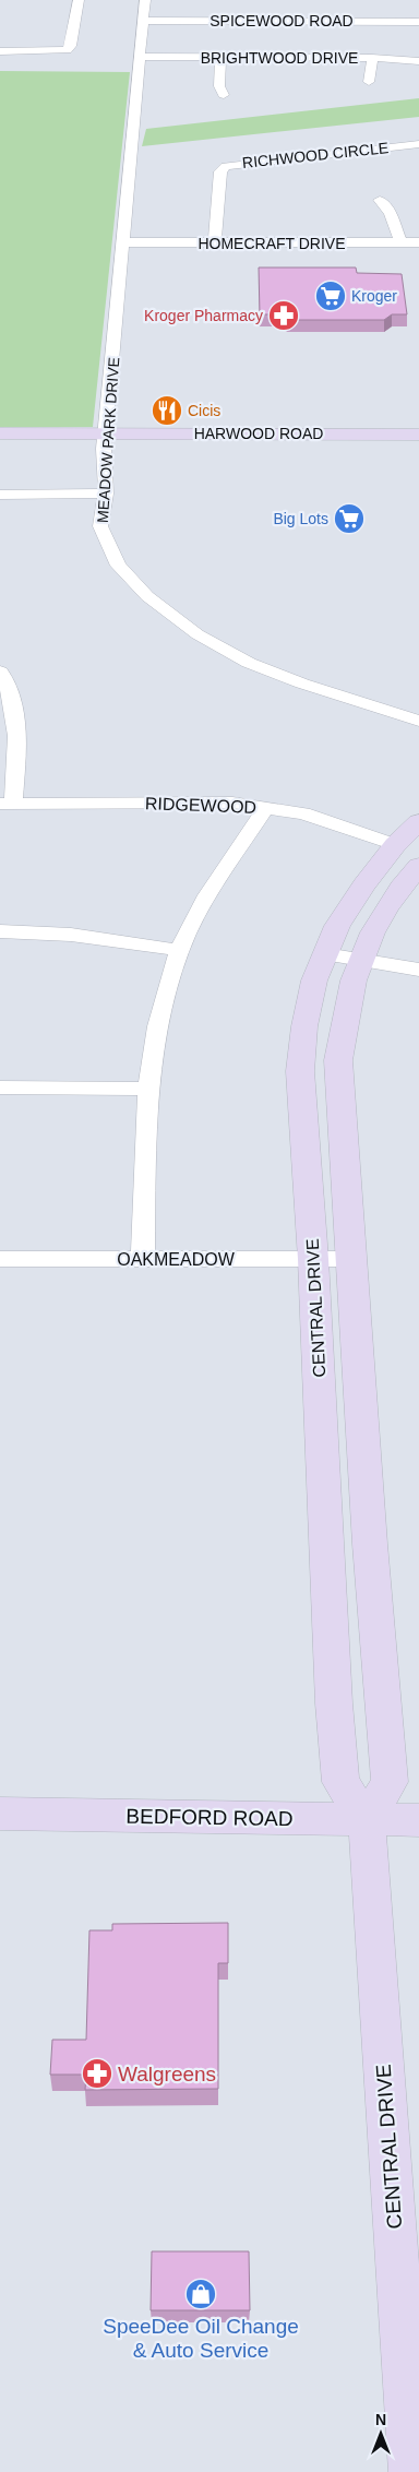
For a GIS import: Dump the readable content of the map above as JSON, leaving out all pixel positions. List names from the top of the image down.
{
  "streets": {
    "main road": ["HARWOOD ROAD", "CENTRAL DRIVE", "BEDFORD ROAD"],
    "street": [
      "SPICEWOOD ROAD",
      "BRIGHTWOOD DRIVE",
      "RICHWOOD CIRCLE",
      "HOMECRAFT DRIVE",
      "MEADOW PARK DRIVE",
      "RIDGEWOOD",
      "OAKMEADOW"
    ]
  },
  "crossings": [
    ["SPICEWOOD ROAD", "MEADOW PARK DRIVE"],
    ["BRIGHTWOOD DRIVE", "MEADOW PARK DRIVE"],
    ["RICHWOOD CIRCLE", "HOMECRAFT DRIVE"],
    ["HOMECRAFT DRIVE", "MEADOW PARK DRIVE"],
    ["HARWOOD ROAD", "MEADOW PARK DRIVE"],
    ["RIDGEWOOD", "CENTRAL DRIVE"],
    ["OAKMEADOW", "CENTRAL DRIVE"],
    ["CENTRAL DRIVE", "BEDFORD ROAD"]
  ],
  "places": {
    "supermarket": ["Kroger", "Big Lots"],
    "pharmacy": ["Kroger Pharmacy", "Walgreens"],
    "restaurant": ["Cicis"],
    "shop": ["SpeeDee Oil Change & Auto Service"]
  },
  "north": "top"
}
